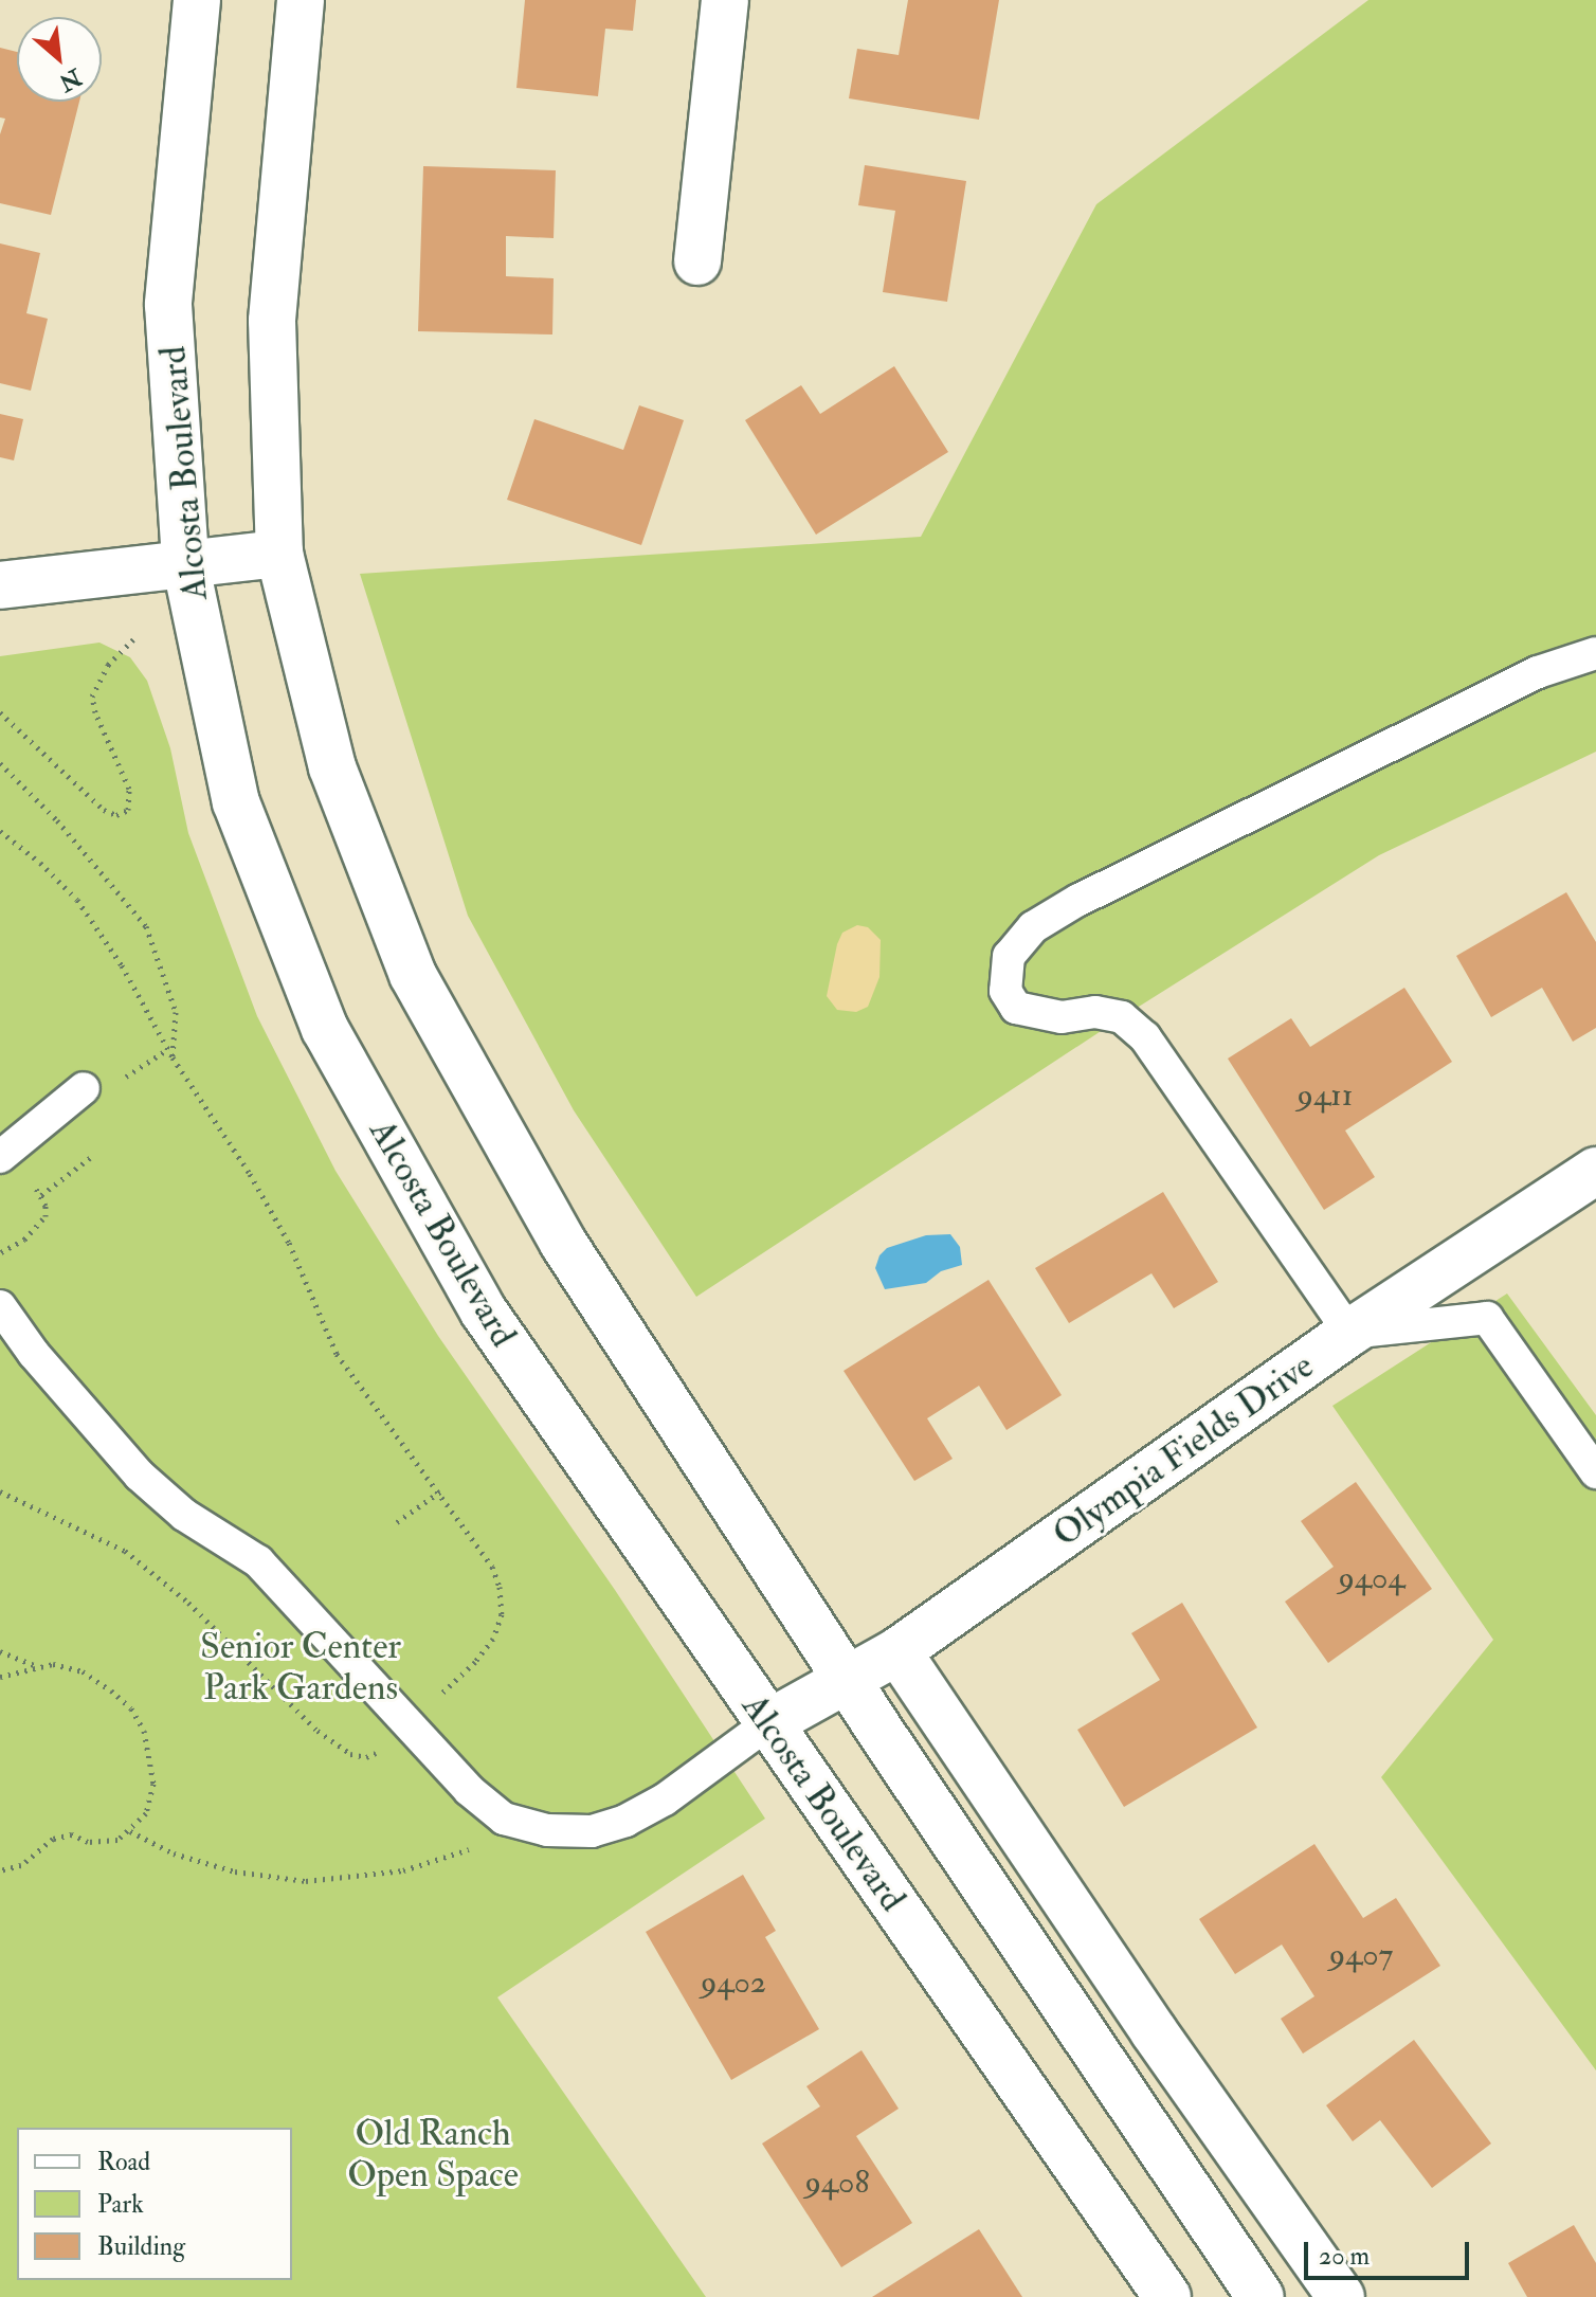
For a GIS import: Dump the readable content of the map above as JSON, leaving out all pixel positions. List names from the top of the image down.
{
  "streets": {
    "main road": ["Alcosta Boulevard", "Olympia Fields Drive"]
  },
  "crossings": [
    ["Alcosta Boulevard", "Olympia Fields Drive"]
  ],
  "parks": ["Senior Center Park Gardens", "Old Ranch Open Space"],
  "house_numbers": [
    "9411",
    "9404",
    "9407",
    "9402",
    "9408"
  ],
  "legend": ["Road", "Park", "Building"],
  "scale_bar": "20 m",
  "north": "bottom right"
}
